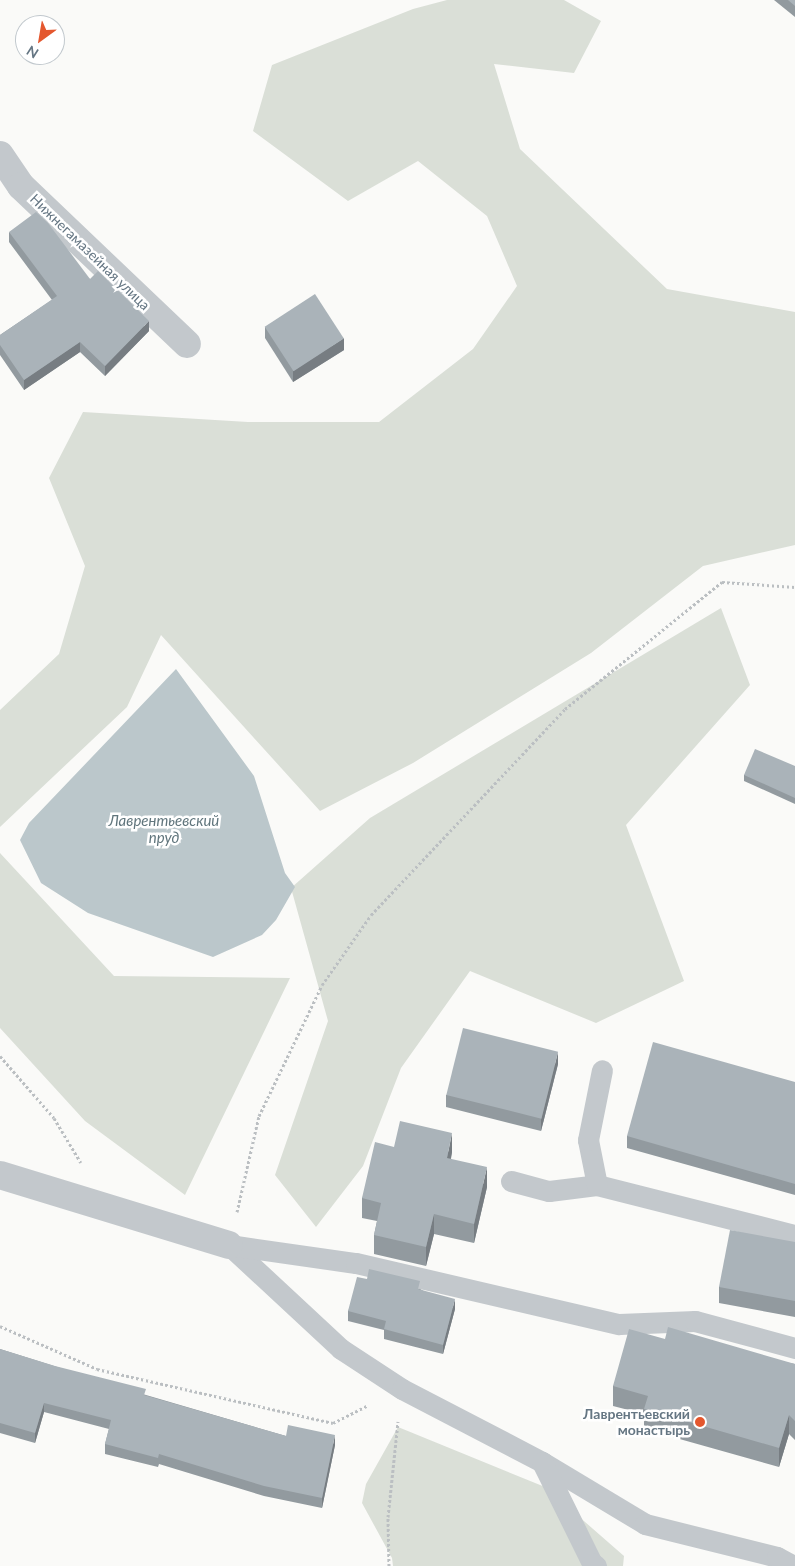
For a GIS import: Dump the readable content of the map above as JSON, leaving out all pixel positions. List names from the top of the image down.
{
  "streets": {
    "street": ["Нижнегамазейная улица"]
  },
  "water": ["Лаврентьевский пруд"],
  "places": ["Лаврентьевский монастырь"],
  "north": "bottom left"
}
